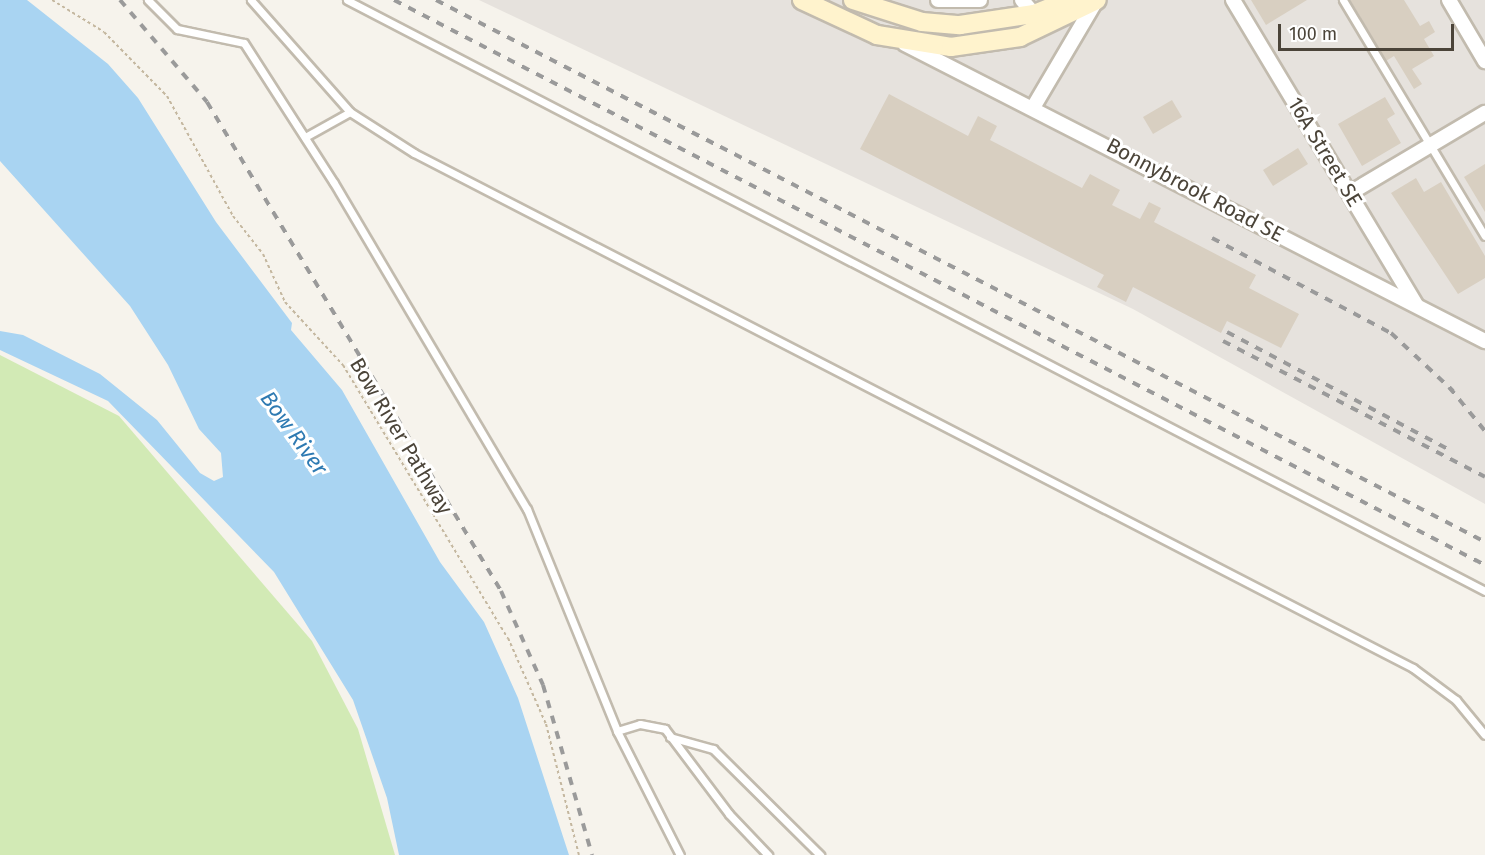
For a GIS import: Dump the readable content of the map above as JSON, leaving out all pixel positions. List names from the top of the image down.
{
  "streets": {
    "street": ["16A Street SE", "Bonnybrook Road SE"],
    "path": ["Bow River Pathway"]
  },
  "crossings": [
    ["16A Street SE", "Bonnybrook Road SE"]
  ],
  "water": ["Bow River"],
  "scale_bar": "100 m"
}
